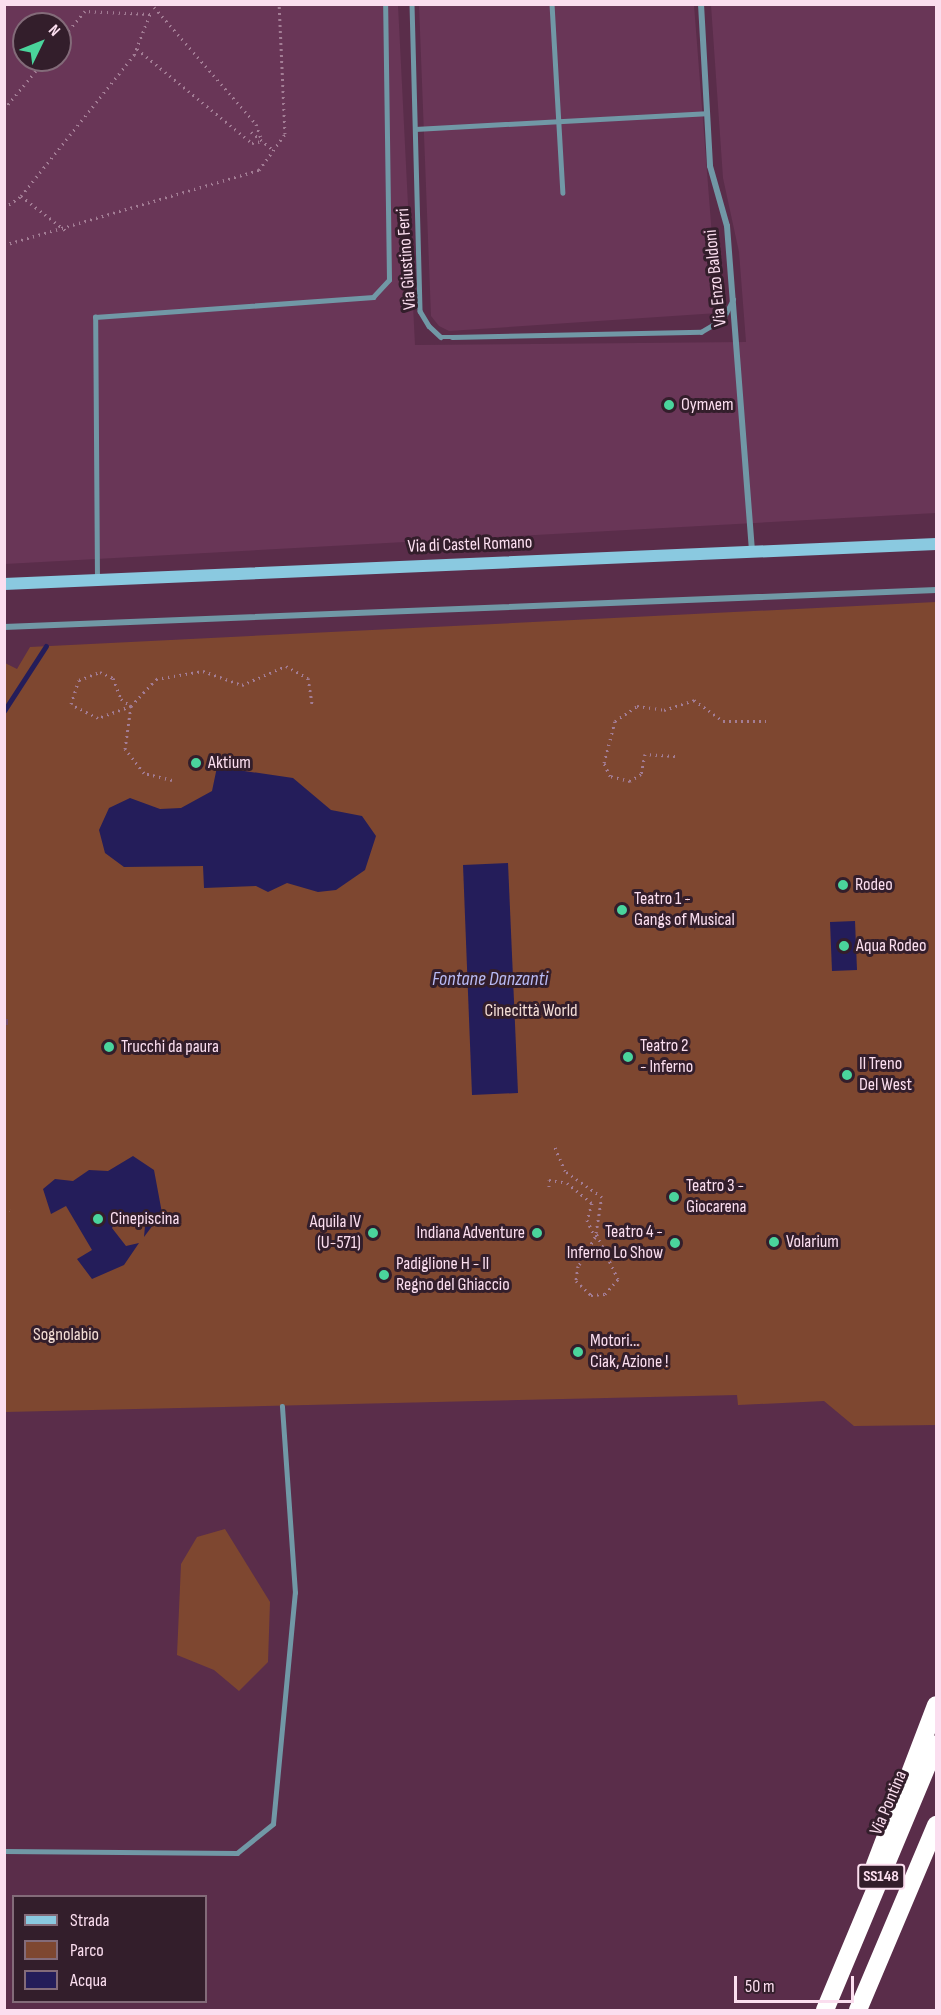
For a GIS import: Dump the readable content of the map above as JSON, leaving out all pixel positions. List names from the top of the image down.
{
  "streets": {
    "highway": ["Via Pontina", "SS148"],
    "street": ["Via Enzo Baldoni", "Via di Castel Romano"],
    "lane": ["Via Giustino Ferri"]
  },
  "crossings": [
    ["Via Giustino Ferri", "Via Enzo Baldoni"],
    ["Via Enzo Baldoni", "Via di Castel Romano"]
  ],
  "water": ["Fontane Danzanti"],
  "parks": ["Cinecittà World", "Sognolabio"],
  "places": [
    "Оутлет",
    "Aktium",
    "Rodeo",
    "Teatro 1 - Gangs of Musical",
    "Aqua Rodeo",
    "Trucchi da paura",
    "Teatro 2 - Inferno",
    "Il Treno Del West",
    "Teatro 3 - Giocarena",
    "Cinepiscina",
    "Aquila IV (U-571)",
    "Indiana Adventure",
    "Volarium",
    "Teatro 4 - Inferno Lo Show",
    "Padiglione H - Il Regno del Ghiaccio",
    "Motori... Ciak, Azione !"
  ],
  "legend": ["Strada", "Parco", "Acqua"],
  "scale_bar": "50 m",
  "north": "top right"
}
